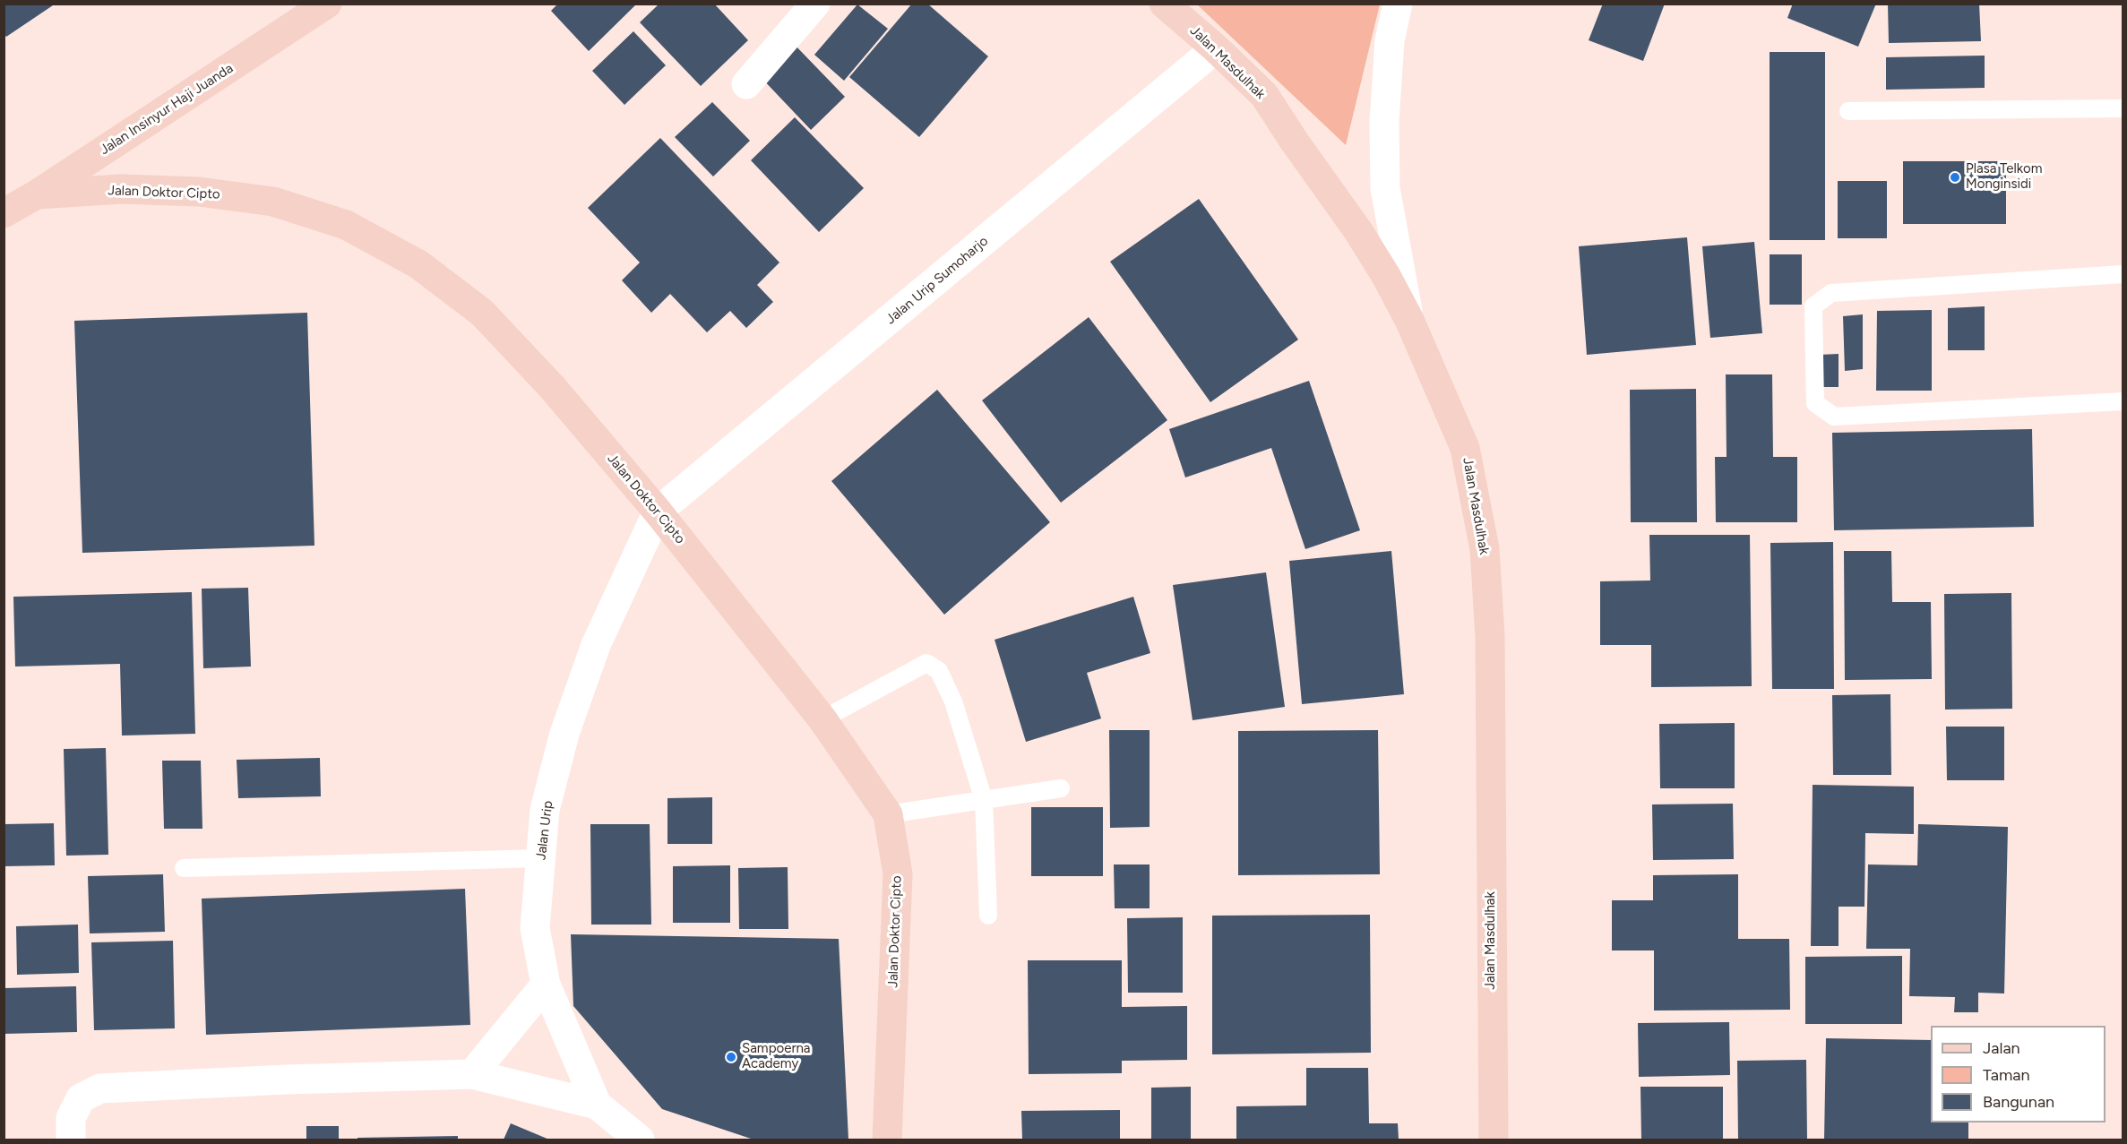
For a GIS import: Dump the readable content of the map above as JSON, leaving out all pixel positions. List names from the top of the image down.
{
  "streets": {
    "street": [
      "Jalan Masdulhak",
      "Jalan Insinyur Haji Juanda",
      "Jalan Doktor Cipto",
      "Jalan Urip Sumoharjo",
      "Jalan Urip"
    ]
  },
  "crossings": [
    ["Jalan Masdulhak", "Jalan Urip Sumoharjo"],
    ["Jalan Insinyur Haji Juanda", "Jalan Doktor Cipto"],
    ["Jalan Doktor Cipto", "Jalan Urip Sumoharjo"],
    ["Jalan Doktor Cipto", "Jalan Urip"],
    ["Jalan Urip Sumoharjo", "Jalan Urip"]
  ],
  "places": ["Plasa Telkom Monginsidi", "Sampoerna Academy"],
  "legend": ["Jalan", "Taman", "Bangunan"]
}
